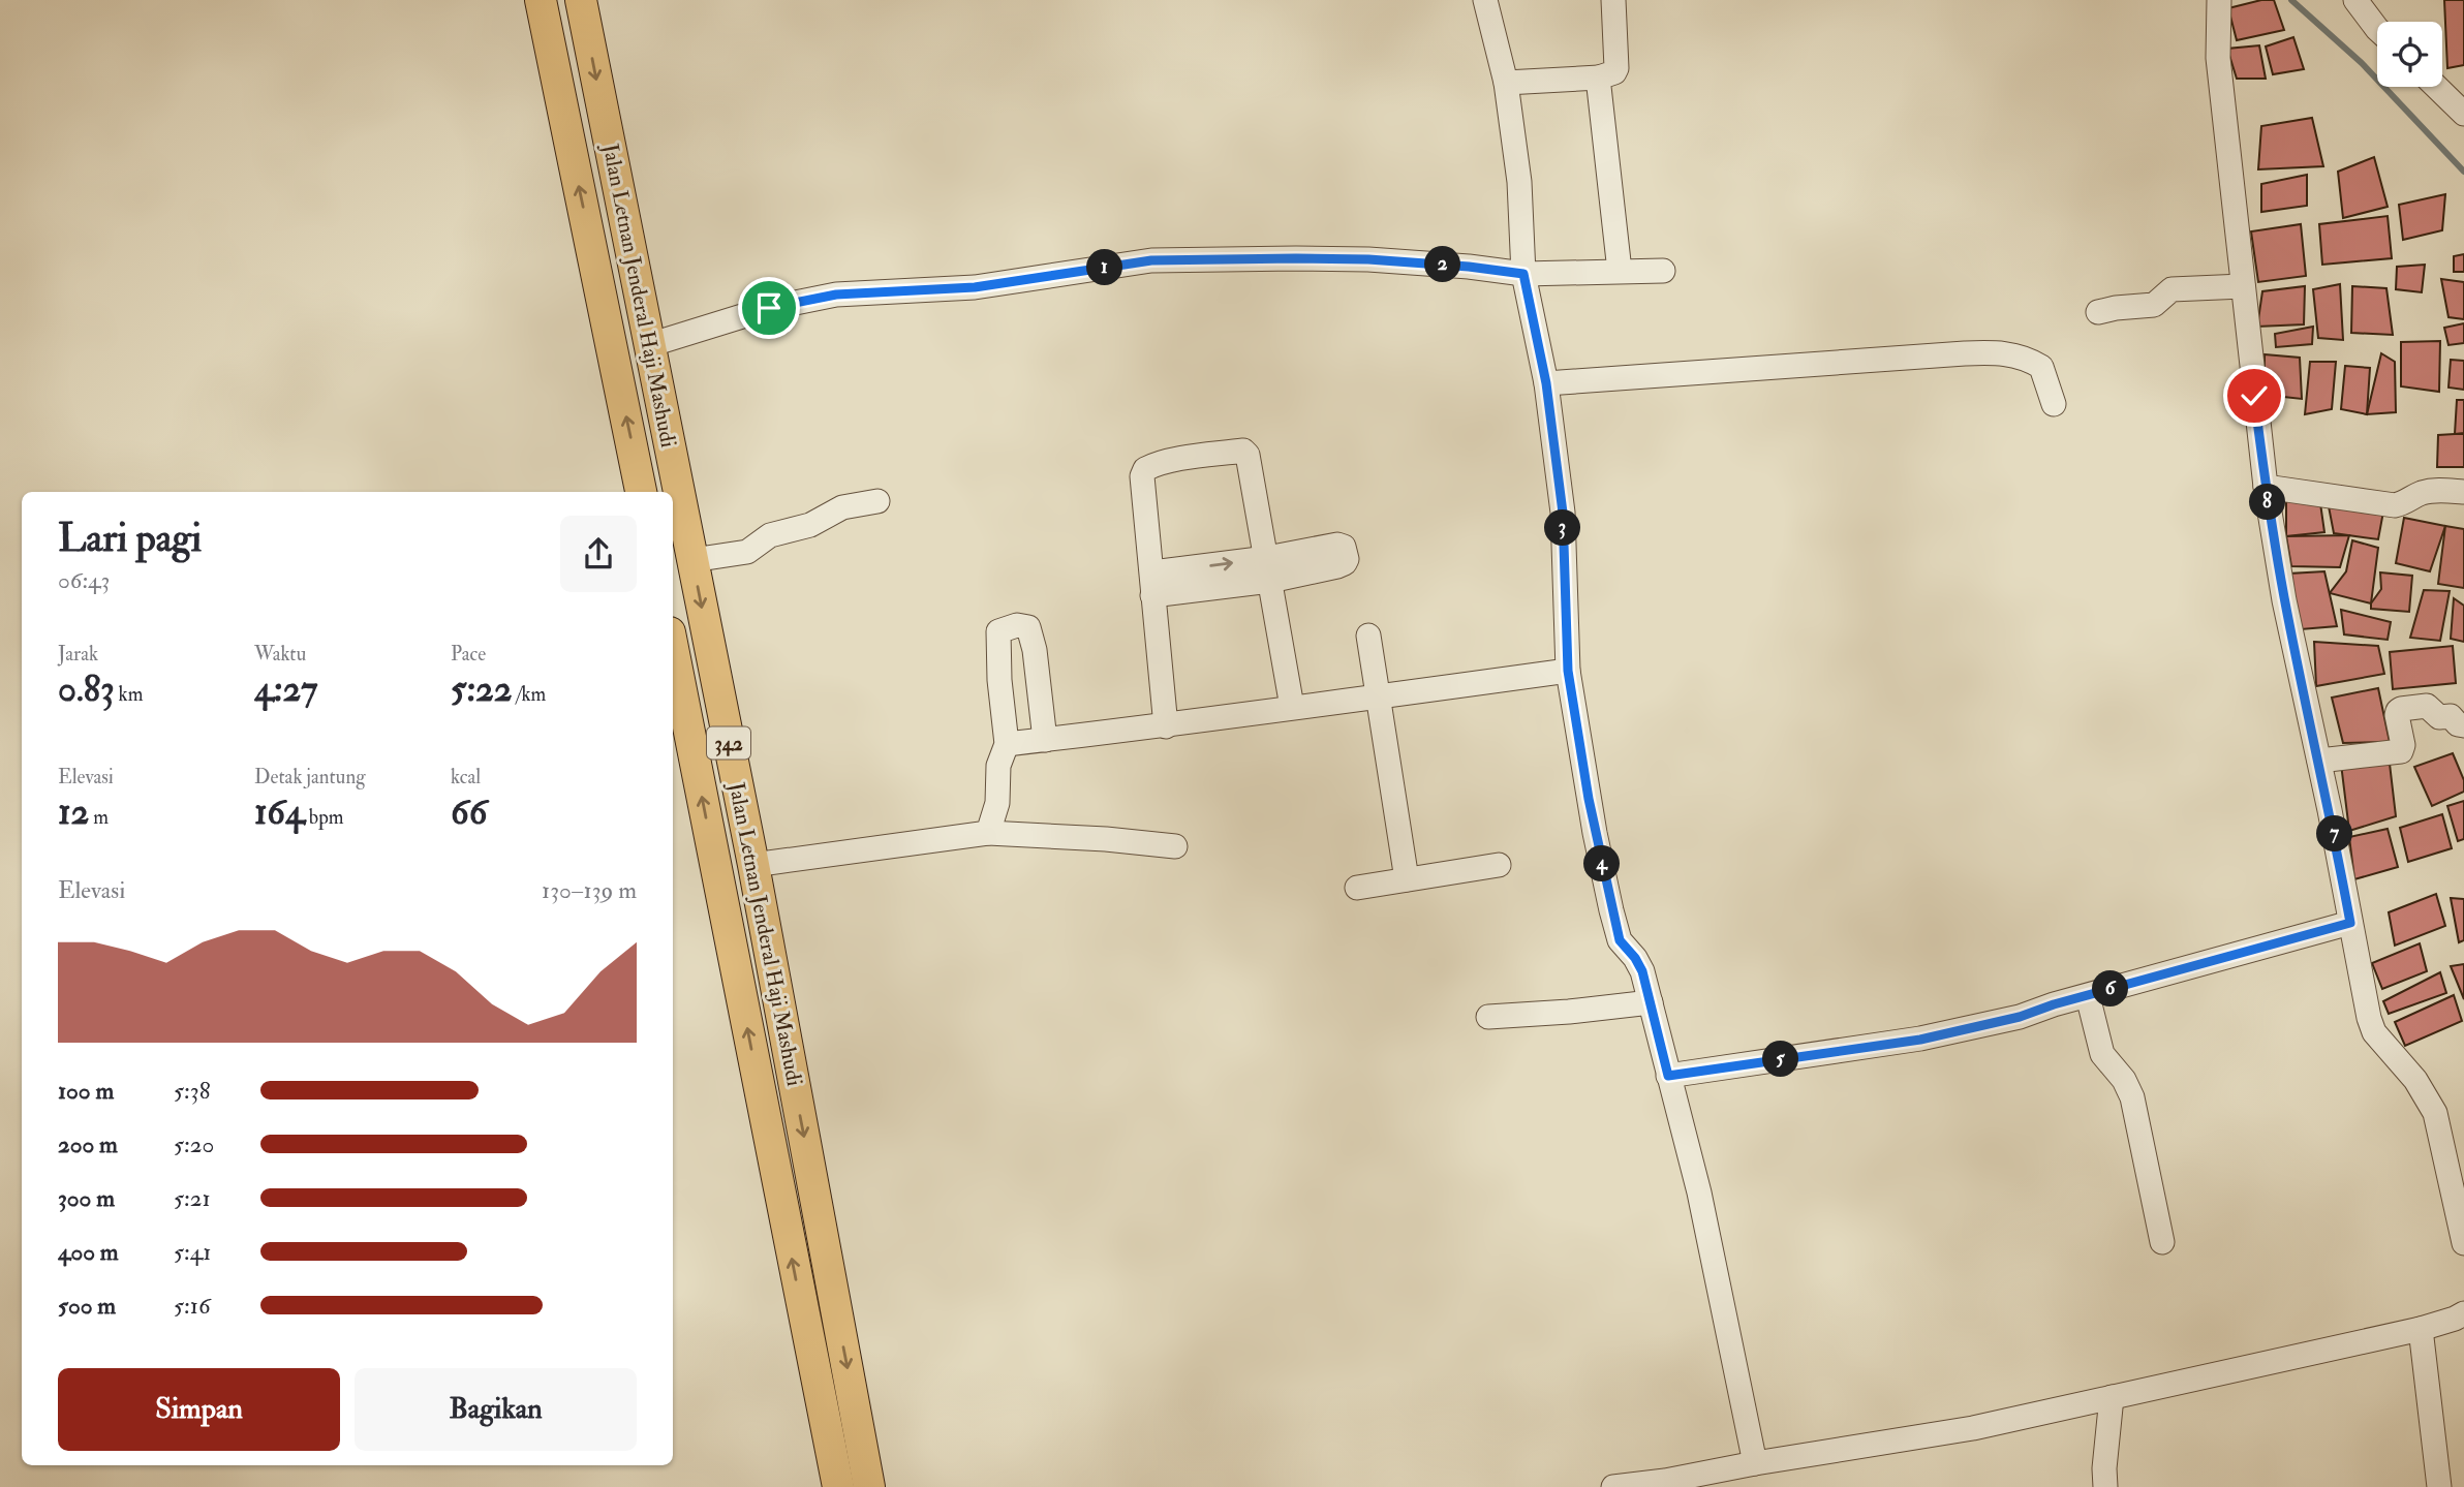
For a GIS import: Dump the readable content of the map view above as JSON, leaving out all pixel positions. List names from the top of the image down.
{
  "streets": {
    "main road": ["Jalan Letnan Jenderal Haji Mashudi", "342"]
  },
  "page": {
    "pins": [
      "2",
      "1",
      "8",
      "3",
      "7",
      "4",
      "6",
      "5"
    ],
    "heading": ["Lari pagi", "06:43"],
    "stats": [
      ["Jarak", "0.83 km"],
      ["Waktu", "4:27"],
      ["Pace", "5:22 /km"],
      ["Elevasi", "12 m"],
      ["Detak jantung", "164 bpm"],
      ["kcal", "66"]
    ],
    "chart": ["Elevasi", "130–139 m"],
    "list": [
      {
        "name": "100 m",
        "note": "5:38"
      },
      {
        "name": "200 m",
        "note": "5:20"
      },
      {
        "name": "300 m",
        "note": "5:21"
      },
      {
        "name": "400 m",
        "note": "5:41"
      },
      {
        "name": "500 m",
        "note": "5:16"
      }
    ],
    "buttons": ["Simpan", "Bagikan"]
  }
}
